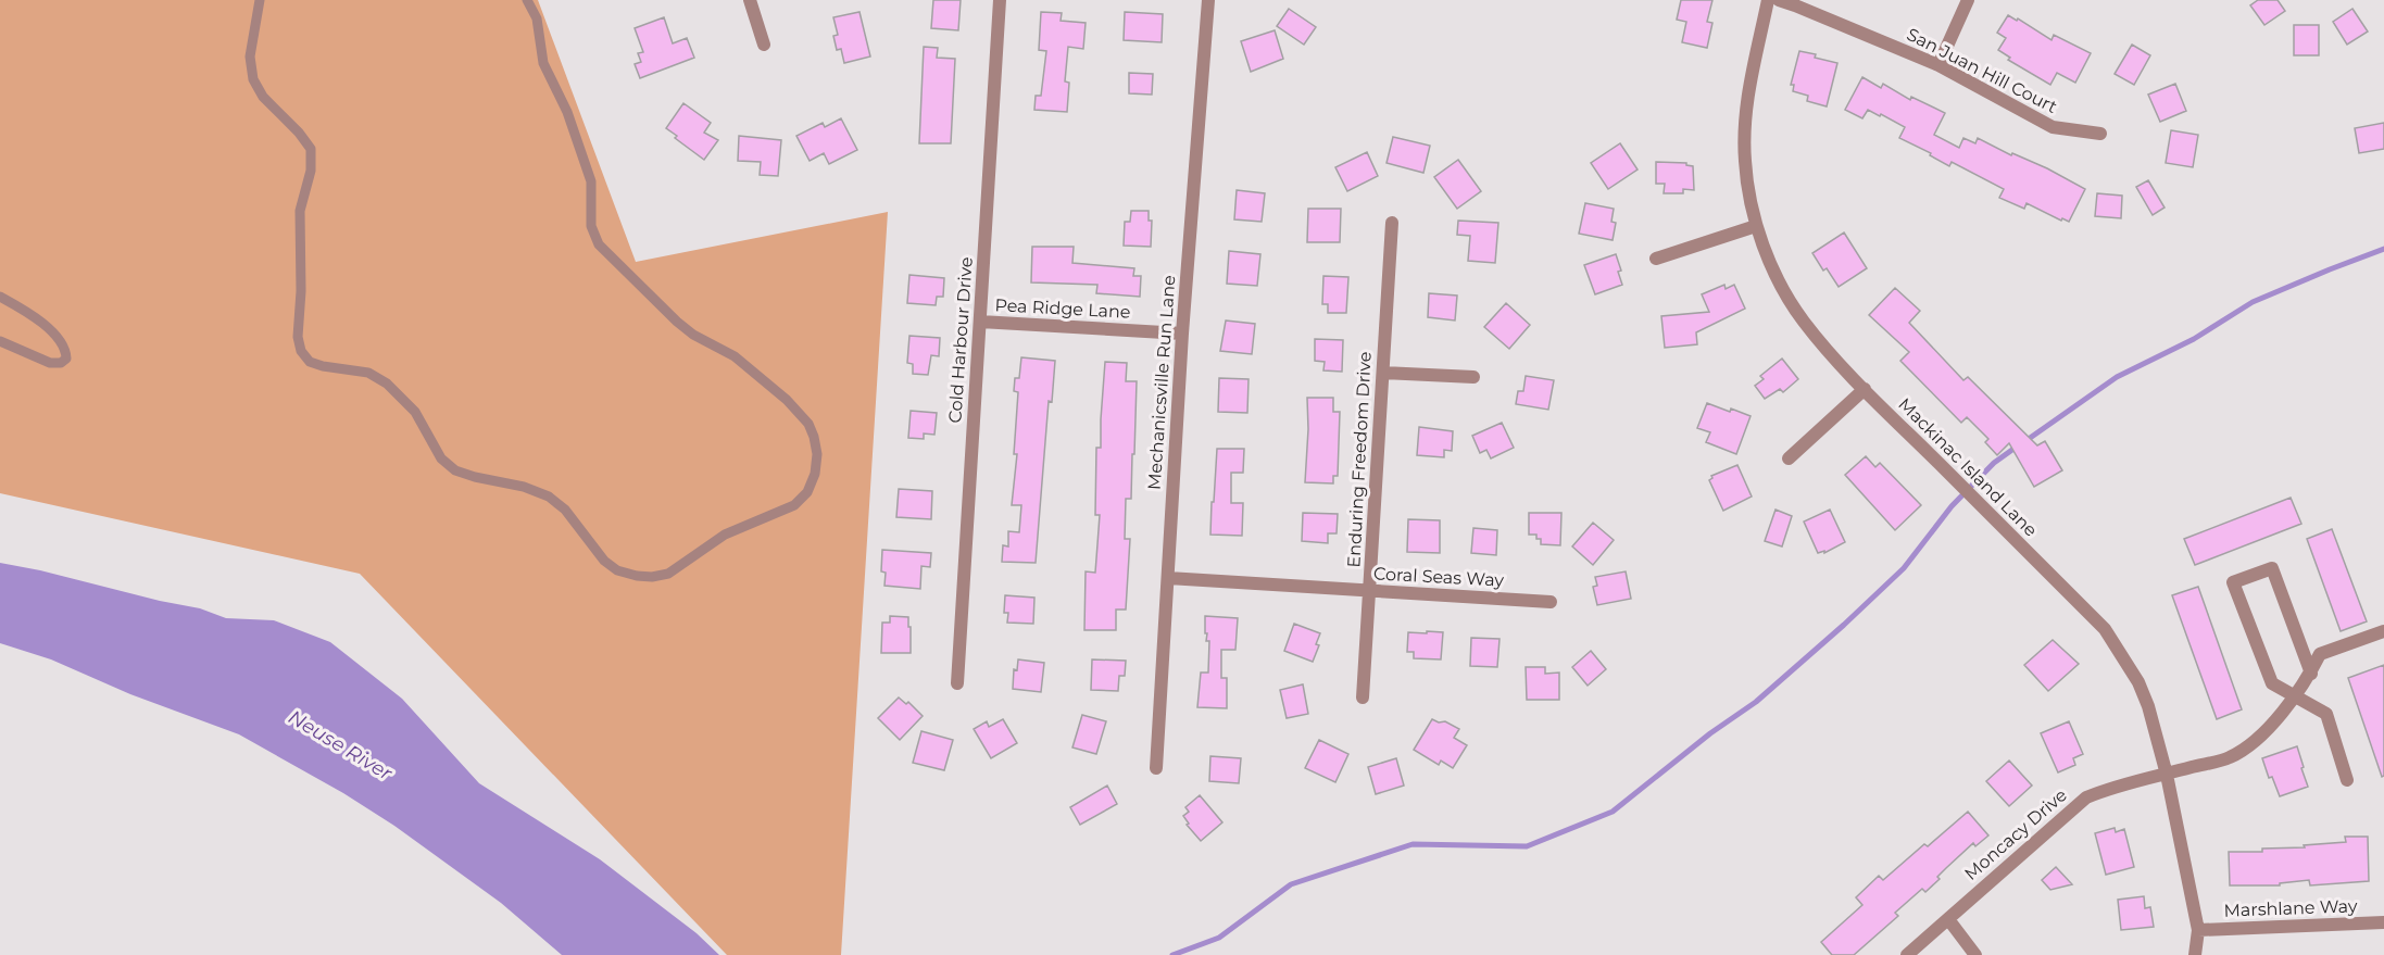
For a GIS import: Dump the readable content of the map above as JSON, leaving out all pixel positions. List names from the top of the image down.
{
  "streets": {
    "street": [
      "San Juan Hill Court",
      "Pea Ridge Lane",
      "Cold Harbour Drive",
      "Mechanicsville Run Lane",
      "Enduring Freedom Drive",
      "Mackinac Island Lane",
      "Coral Seas Way",
      "Moncacy Drive",
      "Marshlane Way"
    ]
  },
  "crossings": [
    ["Pea Ridge Lane", "Cold Harbour Drive"],
    ["Pea Ridge Lane", "Mechanicsville Run Lane"],
    ["Mechanicsville Run Lane", "Coral Seas Way"],
    ["Enduring Freedom Drive", "Coral Seas Way"],
    ["Mackinac Island Lane", "Moncacy Drive"],
    ["Mackinac Island Lane", "Marshlane Way"]
  ],
  "water": ["Neuse River"]
}
